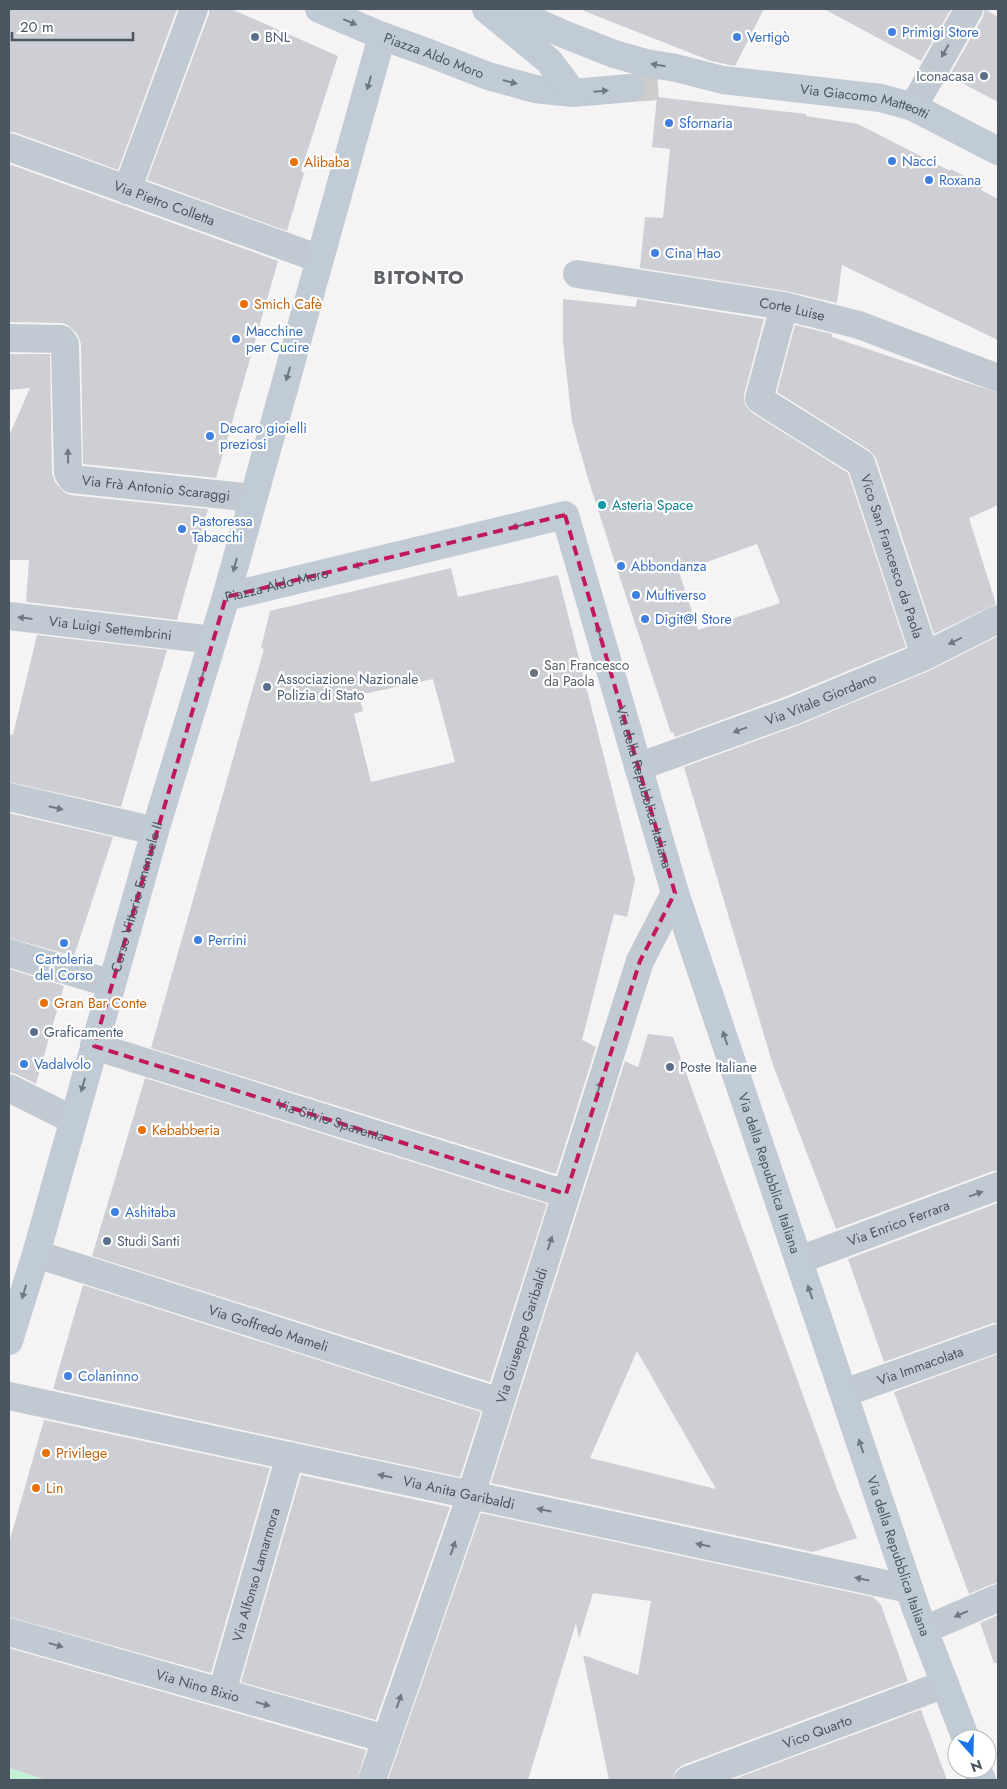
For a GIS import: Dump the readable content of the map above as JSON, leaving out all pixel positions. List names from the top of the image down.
{
  "streets": {
    "street": [
      "Piazza Aldo Moro",
      "Via Giacomo Matteotti",
      "Via Pietro Colletta",
      "Corte Luise",
      "Via Frà Antonio Scaraggi",
      "Vico San Francesco da Paola",
      "Via Luigi Settembrini",
      "Via Vitale Giordano",
      "Via della Repubblica Italiana",
      "Corso Vittorio Emanuele II",
      "Via Silvio Spaventa",
      "Via Enrico Ferrara",
      "Via Goffredo Mameli",
      "Via Giuseppe Garibaldi",
      "Via Immacolata",
      "Via Anita Garibaldi",
      "Via Alfonso Lamarmora",
      "Via Nino Bixio",
      "Vico Quarto"
    ]
  },
  "crossings": [
    ["Piazza Aldo Moro", "Via Pietro Colletta"],
    ["Piazza Aldo Moro", "Via Frà Antonio Scaraggi"],
    ["Piazza Aldo Moro", "Via della Repubblica Italiana"],
    ["Piazza Aldo Moro", "Corso Vittorio Emanuele II"],
    ["Corte Luise", "Vico San Francesco da Paola"],
    ["Vico San Francesco da Paola", "Via Vitale Giordano"],
    ["Via Luigi Settembrini", "Corso Vittorio Emanuele II"],
    ["Via Vitale Giordano", "Via della Repubblica Italiana"],
    ["Via della Repubblica Italiana", "Via Enrico Ferrara"],
    ["Via della Repubblica Italiana", "Via Giuseppe Garibaldi"],
    ["Via della Repubblica Italiana", "Via Immacolata"],
    ["Via della Repubblica Italiana", "Via Anita Garibaldi"],
    ["Via della Repubblica Italiana", "Vico Quarto"],
    ["Corso Vittorio Emanuele II", "Via Silvio Spaventa"],
    ["Corso Vittorio Emanuele II", "Via Goffredo Mameli"],
    ["Via Silvio Spaventa", "Via Giuseppe Garibaldi"],
    ["Via Goffredo Mameli", "Via Giuseppe Garibaldi"],
    ["Via Giuseppe Garibaldi", "Via Anita Garibaldi"],
    ["Via Giuseppe Garibaldi", "Via Nino Bixio"],
    ["Via Anita Garibaldi", "Via Alfonso Lamarmora"],
    ["Via Alfonso Lamarmora", "Via Nino Bixio"]
  ],
  "one_way": [
    "Via Vitale Giordano",
    "Via della Repubblica Italiana",
    "Corso Vittorio Emanuele II",
    "Via Enrico Ferrara",
    "Via Giuseppe Garibaldi",
    "Via Anita Garibaldi",
    "Via Nino Bixio"
  ],
  "districts": ["BITONTO"],
  "places": [
    "Primigi Store",
    "BNL",
    "Vertigò",
    "Iconacasa",
    "Sfornaria",
    "Nacci",
    "Alibaba",
    "Roxana",
    "Cina Hao",
    "Smich Cafè",
    "Macchine per Cucire",
    "Decaro gioielli preziosi",
    "Asteria Space",
    "Pastoressa Tabacchi",
    "Abbondanza",
    "Multiverso",
    "Digit@l Store",
    "San Francesco da Paola",
    "Associazione Nazionale Polizia di Stato",
    "Perrini",
    "Cartoleria del Corso",
    "Gran Bar Conte",
    "Graficamente",
    "Vadalvolo",
    "Poste Italiane",
    "Kebabberia",
    "Ashitaba",
    "Studi Santi",
    "Colaninno",
    "Privilege",
    "Lin"
  ],
  "scale_bar": "20 m",
  "north": "bottom"
}
